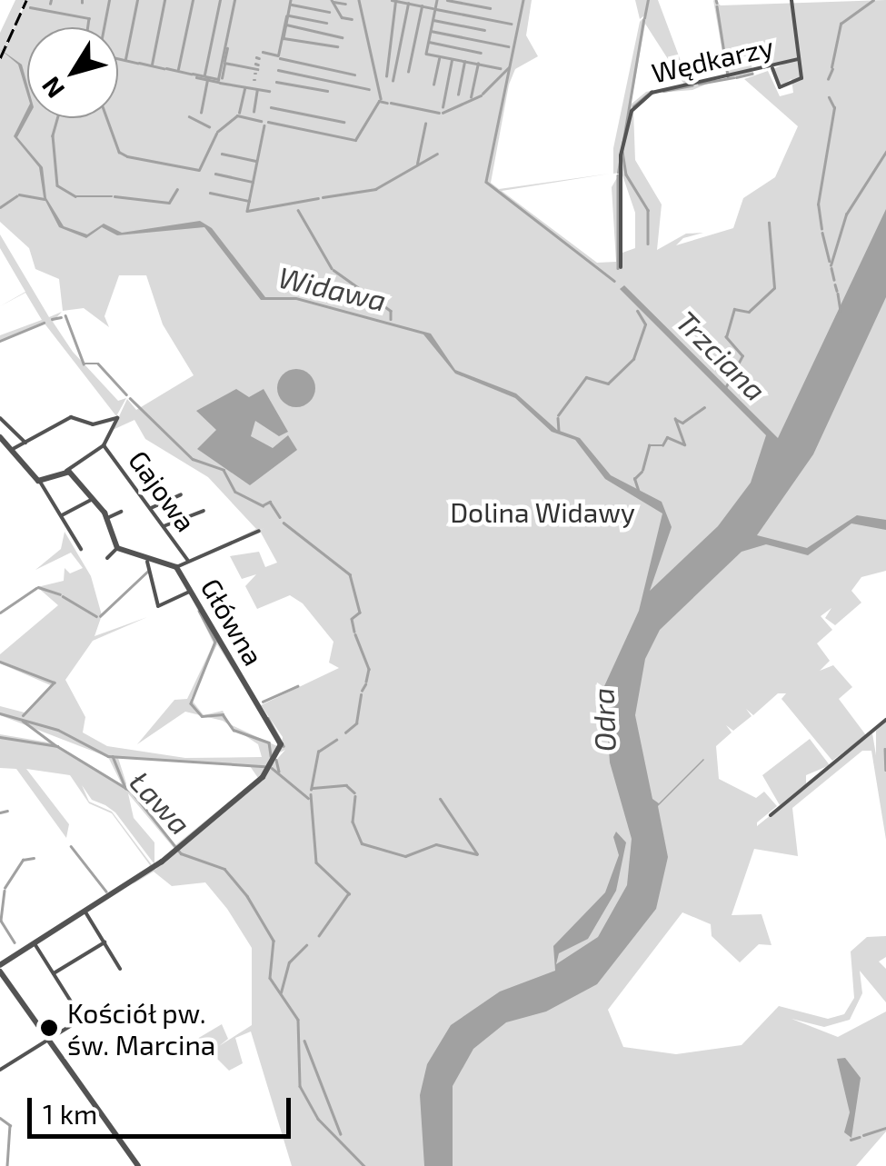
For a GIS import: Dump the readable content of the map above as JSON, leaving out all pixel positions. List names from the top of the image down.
{
  "streets": {
    "street": ["Wędkarzy", "Gajowa", "Główna"]
  },
  "water": [
    "Widawa",
    "Trzciana",
    "Odra",
    "Ława"
  ],
  "parks": ["Dolina Widawy"],
  "places": ["Kościół pw. św. Marcina"],
  "scale_bar": "1 km",
  "north": "bottom left"
}
